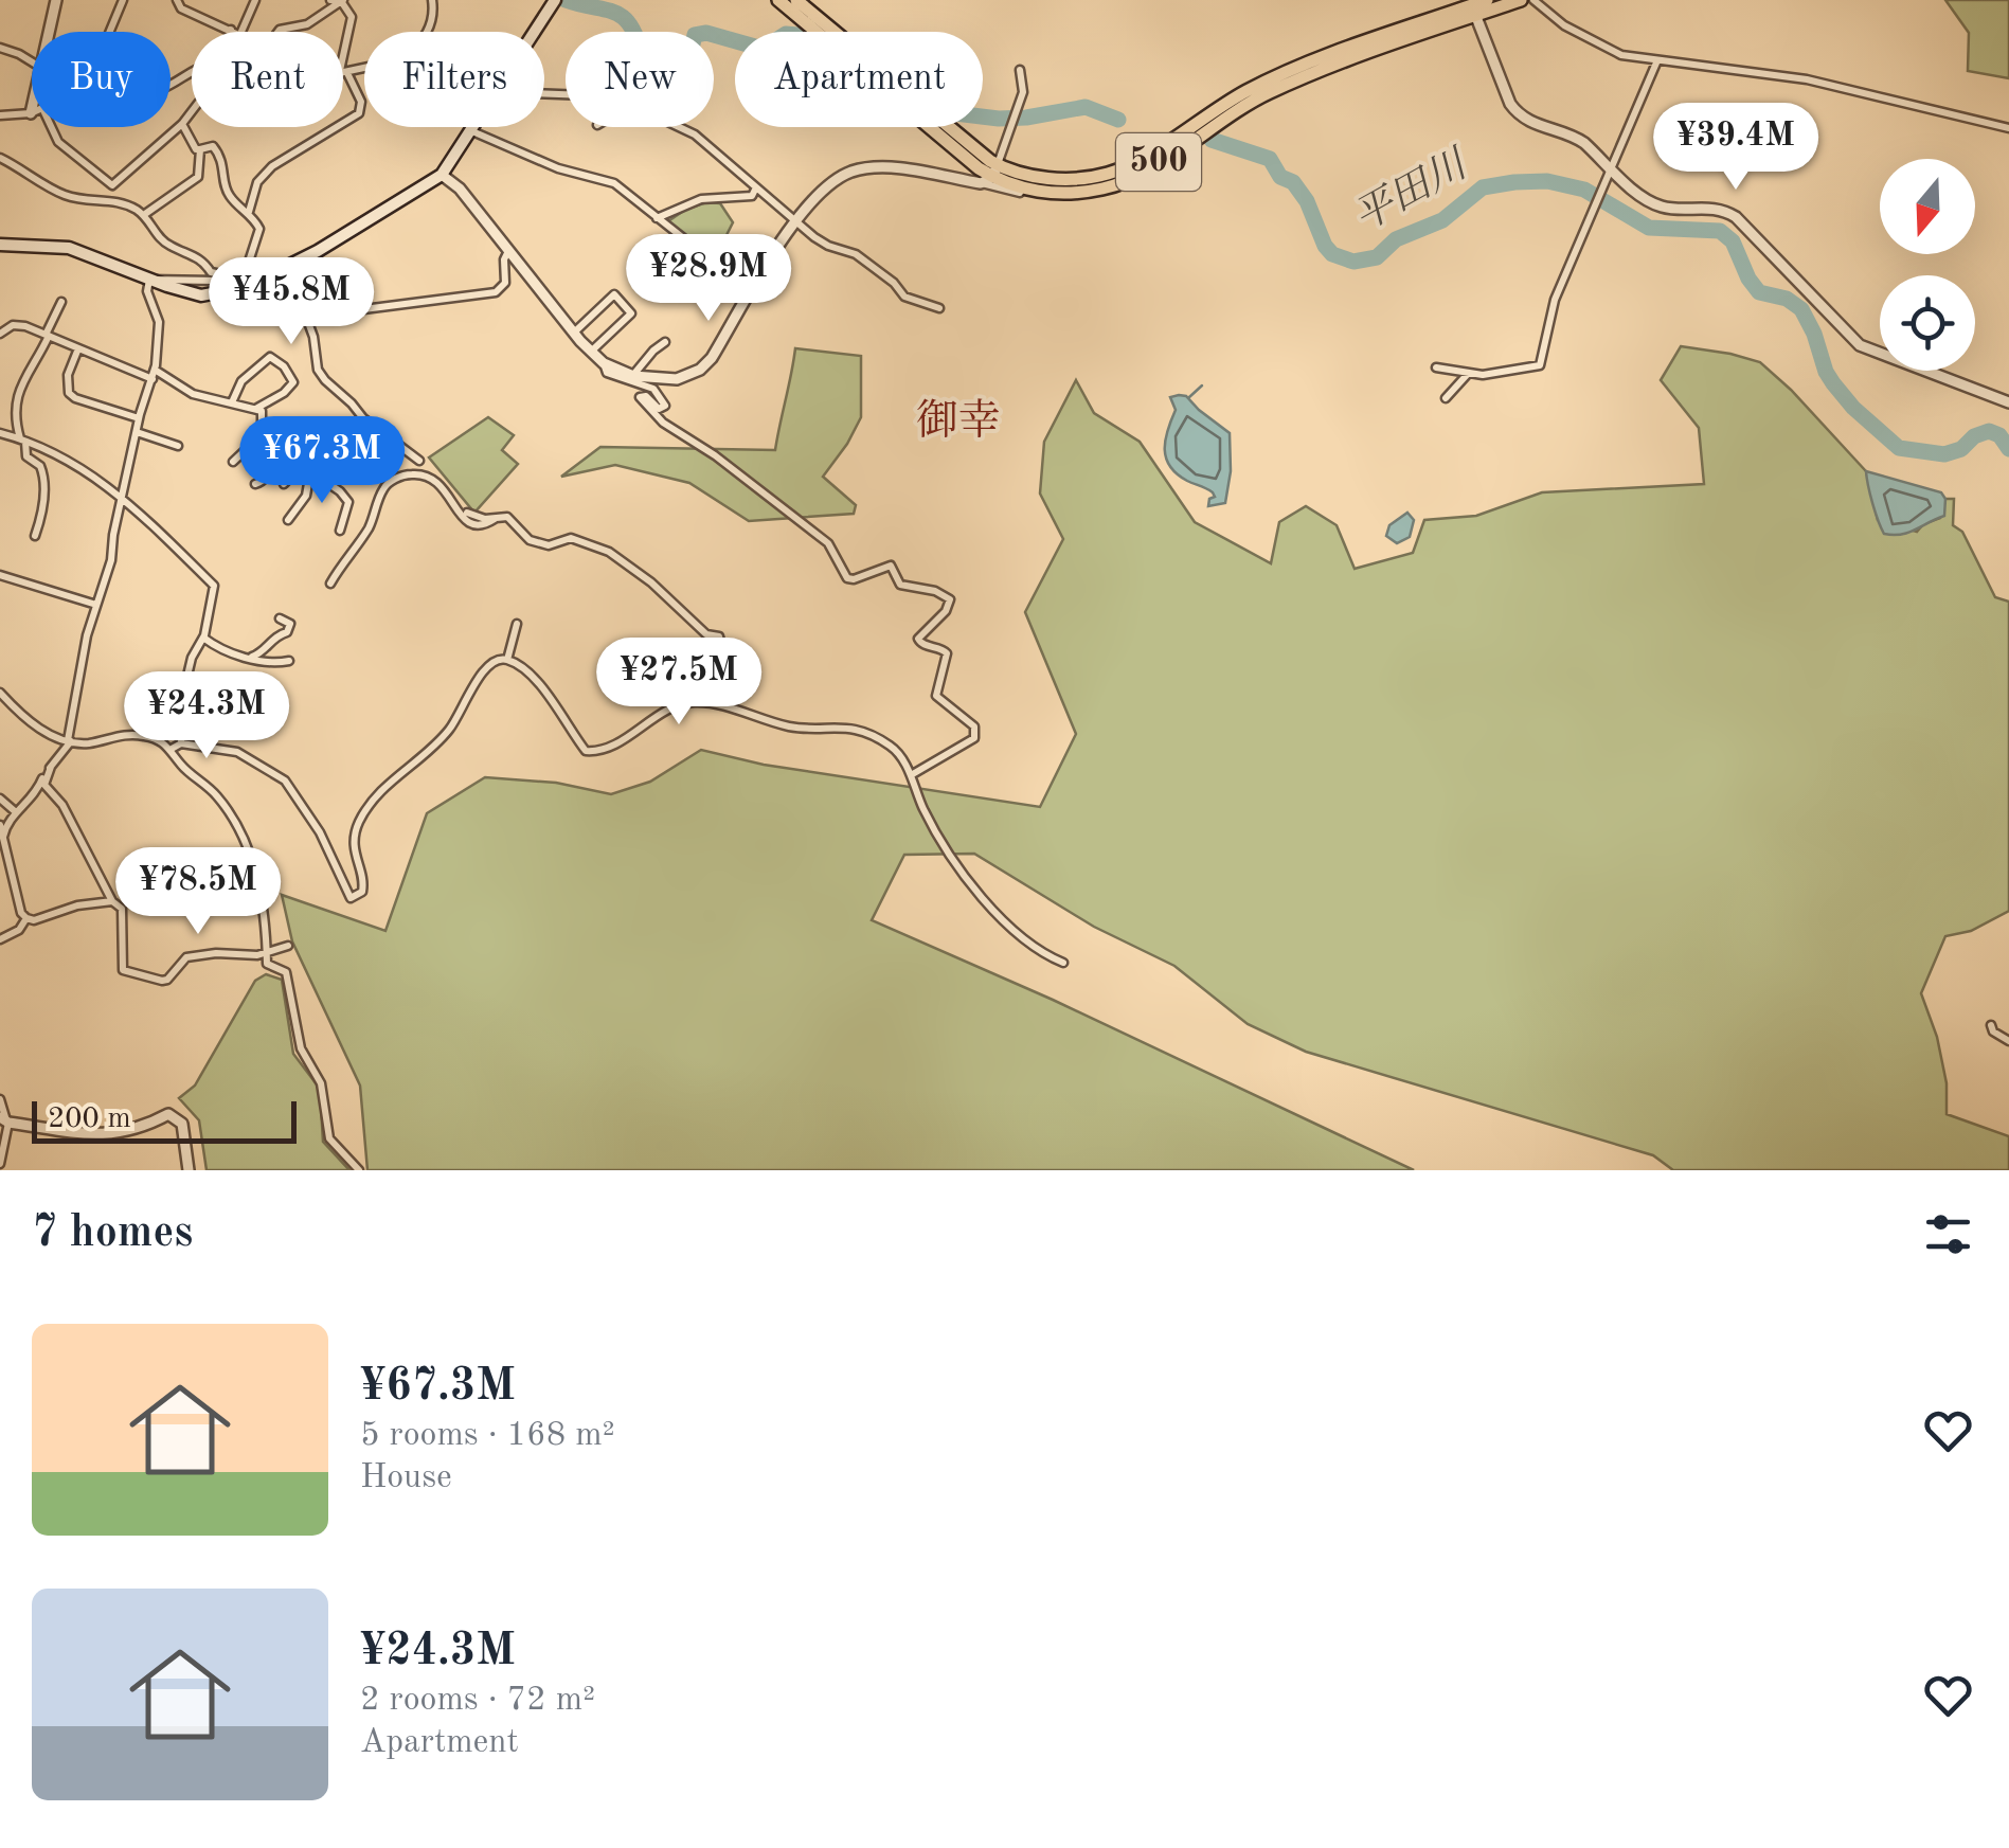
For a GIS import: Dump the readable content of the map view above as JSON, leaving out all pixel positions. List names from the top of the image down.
{
  "streets": {
    "highway": ["500"]
  },
  "districts": ["御幸"],
  "water": ["平田川"],
  "scale_bar": "200 m",
  "north": "bottom",
  "page": {
    "chip": [
      "Buy",
      "Rent",
      "Filters",
      "New",
      "Apartment"
    ],
    "price": [
      "¥39.4M",
      "¥28.9M",
      "¥45.8M",
      "¥67.3M",
      "¥27.5M",
      "¥24.3M",
      "¥78.5M"
    ],
    "scale": "200 m",
    "heading": "7 homes",
    "list": [
      {
        "name": "¥67.3M",
        "note": "5 rooms · 168 m² · House"
      },
      {
        "name": "¥24.3M",
        "note": "2 rooms · 72 m² · Apartment"
      }
    ]
  }
}
